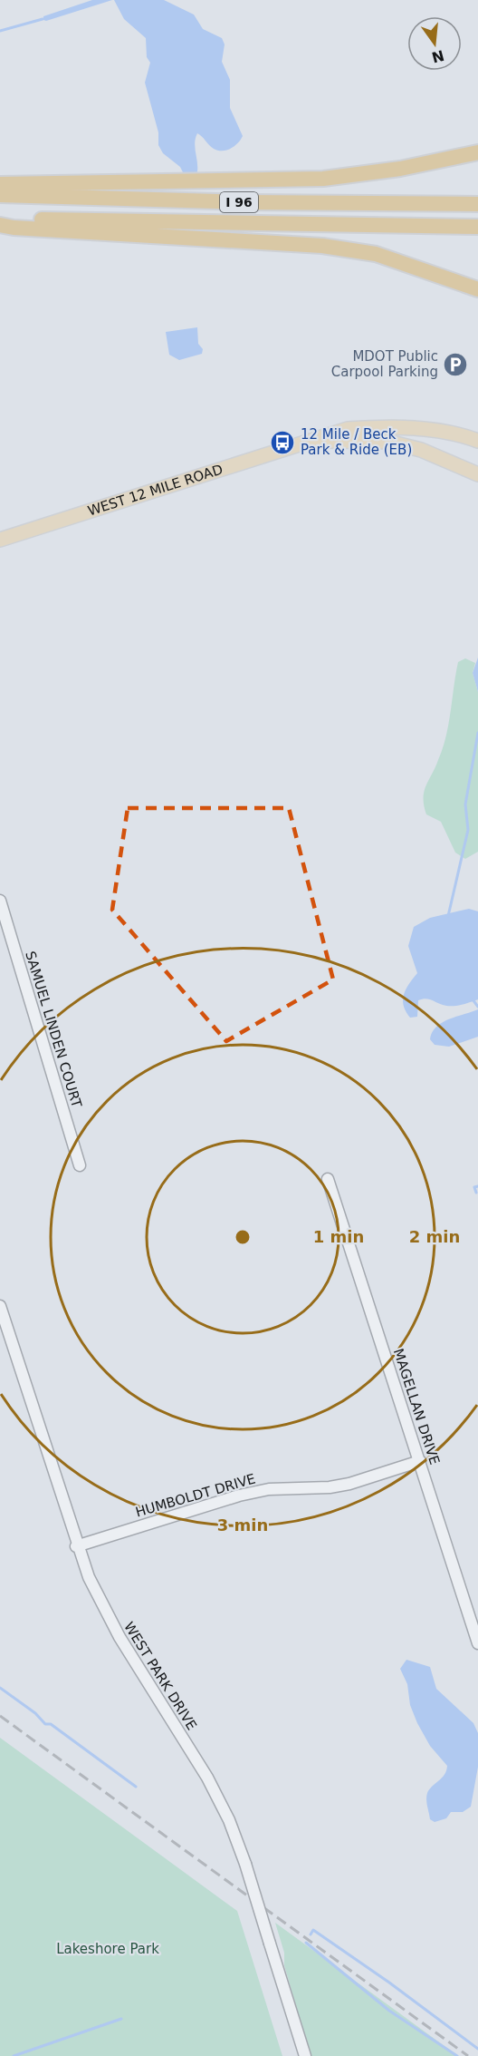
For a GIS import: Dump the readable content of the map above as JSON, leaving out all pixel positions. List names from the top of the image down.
{
  "streets": {
    "highway": ["I 96"],
    "main road": ["WEST 12 MILE ROAD"],
    "street": [
      "SAMUEL LINDEN COURT",
      "MAGELLAN DRIVE",
      "HUMBOLDT DRIVE",
      "WEST PARK DRIVE"
    ]
  },
  "crossings": [
    ["MAGELLAN DRIVE", "HUMBOLDT DRIVE"],
    ["HUMBOLDT DRIVE", "WEST PARK DRIVE"]
  ],
  "parks": ["Lakeshore Park"],
  "places": {
    "parking": ["MDOT Public Carpool Parking"],
    "bus stop": ["12 Mile / Beck Park & Ride (EB)"]
  },
  "north": "bottom",
  "rings": ["1 min", "2 min", "3 min"]
}
